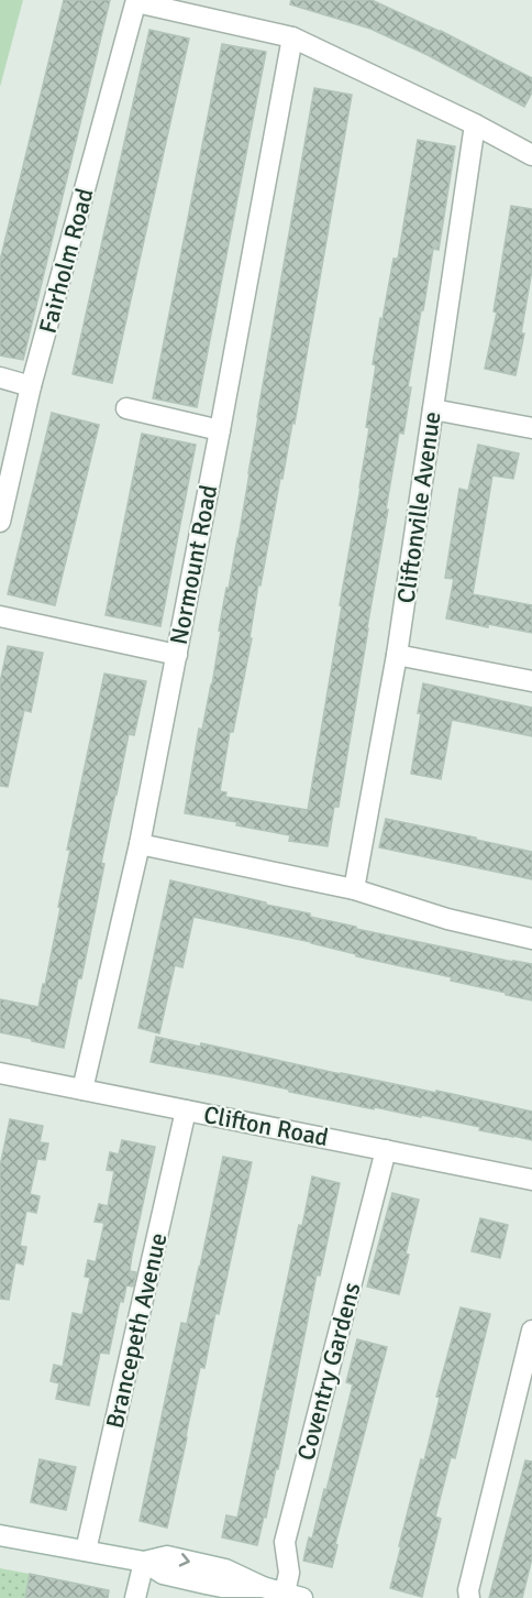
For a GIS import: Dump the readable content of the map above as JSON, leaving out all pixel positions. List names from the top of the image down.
{
  "streets": {
    "street": [
      "Fairholm Road",
      "Cliftonville Avenue",
      "Normount Road",
      "Clifton Road",
      "Brancepeth Avenue",
      "Coventry Gardens"
    ]
  },
  "crossings": [
    ["Normount Road", "Clifton Road"],
    ["Clifton Road", "Brancepeth Avenue"],
    ["Clifton Road", "Coventry Gardens"]
  ]
}
